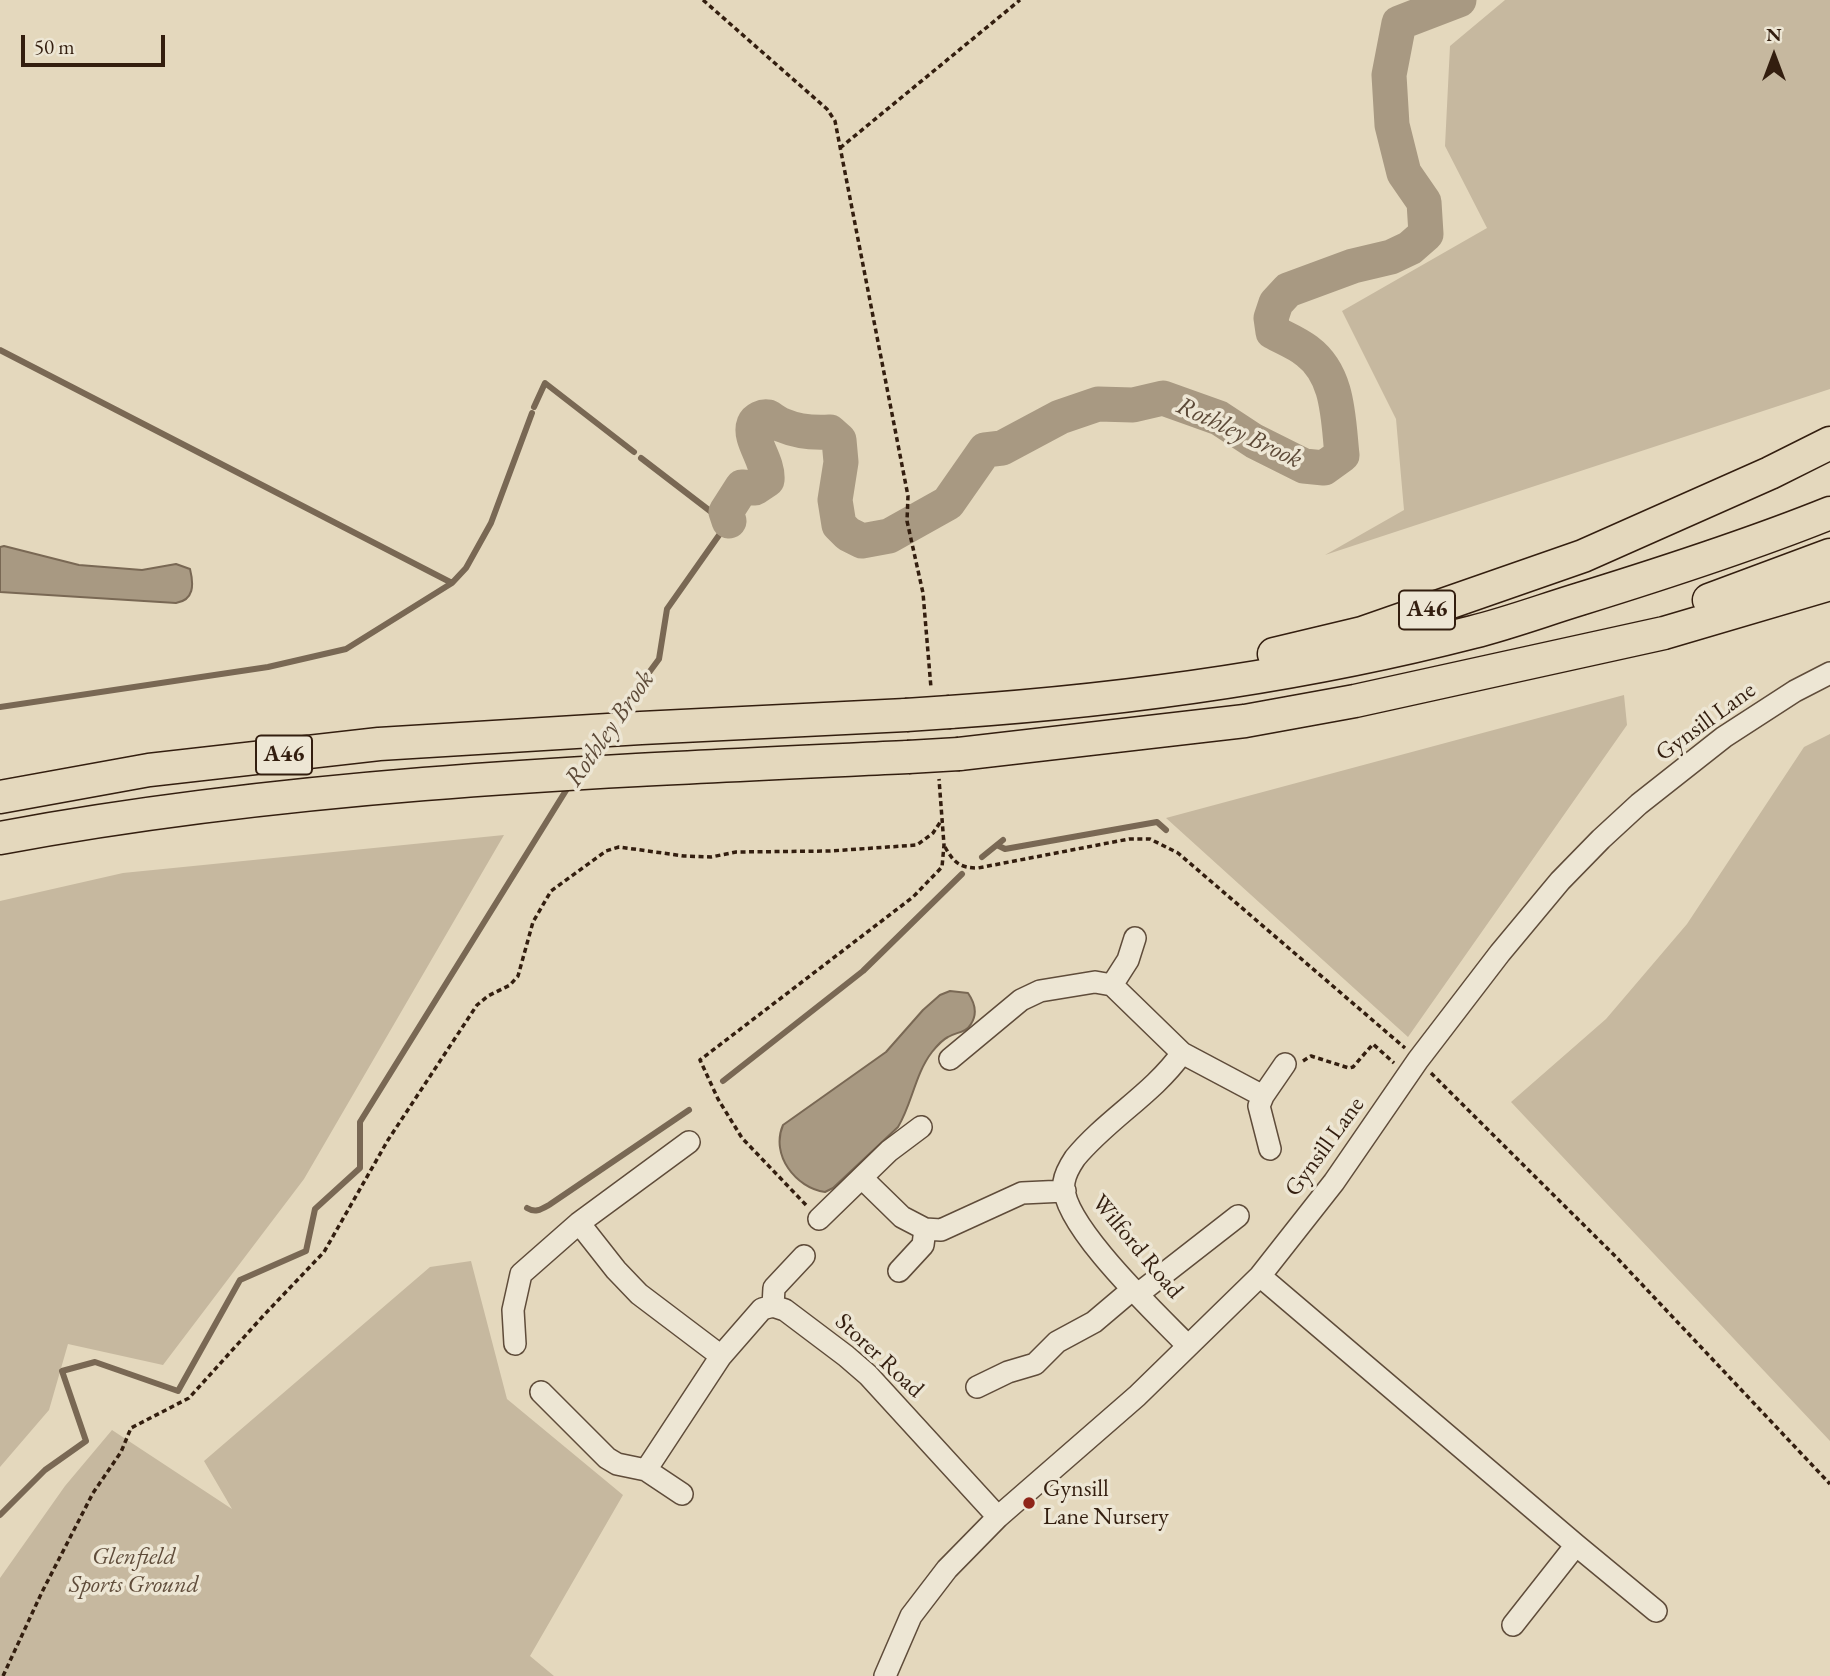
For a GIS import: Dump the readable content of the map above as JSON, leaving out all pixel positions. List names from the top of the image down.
{
  "streets": {
    "highway": ["A46"],
    "street": ["Gynsill Lane", "Wilford Road", "Storer Road"]
  },
  "crossings": [
    ["Gynsill Lane", "Wilford Road"],
    ["Gynsill Lane", "Storer Road"]
  ],
  "water": ["Rothley Brook"],
  "parks": ["Glenfield Sports Ground"],
  "places": ["Gynsill Lane Nursery"],
  "scale_bar": "50 m",
  "north": "top"
}
